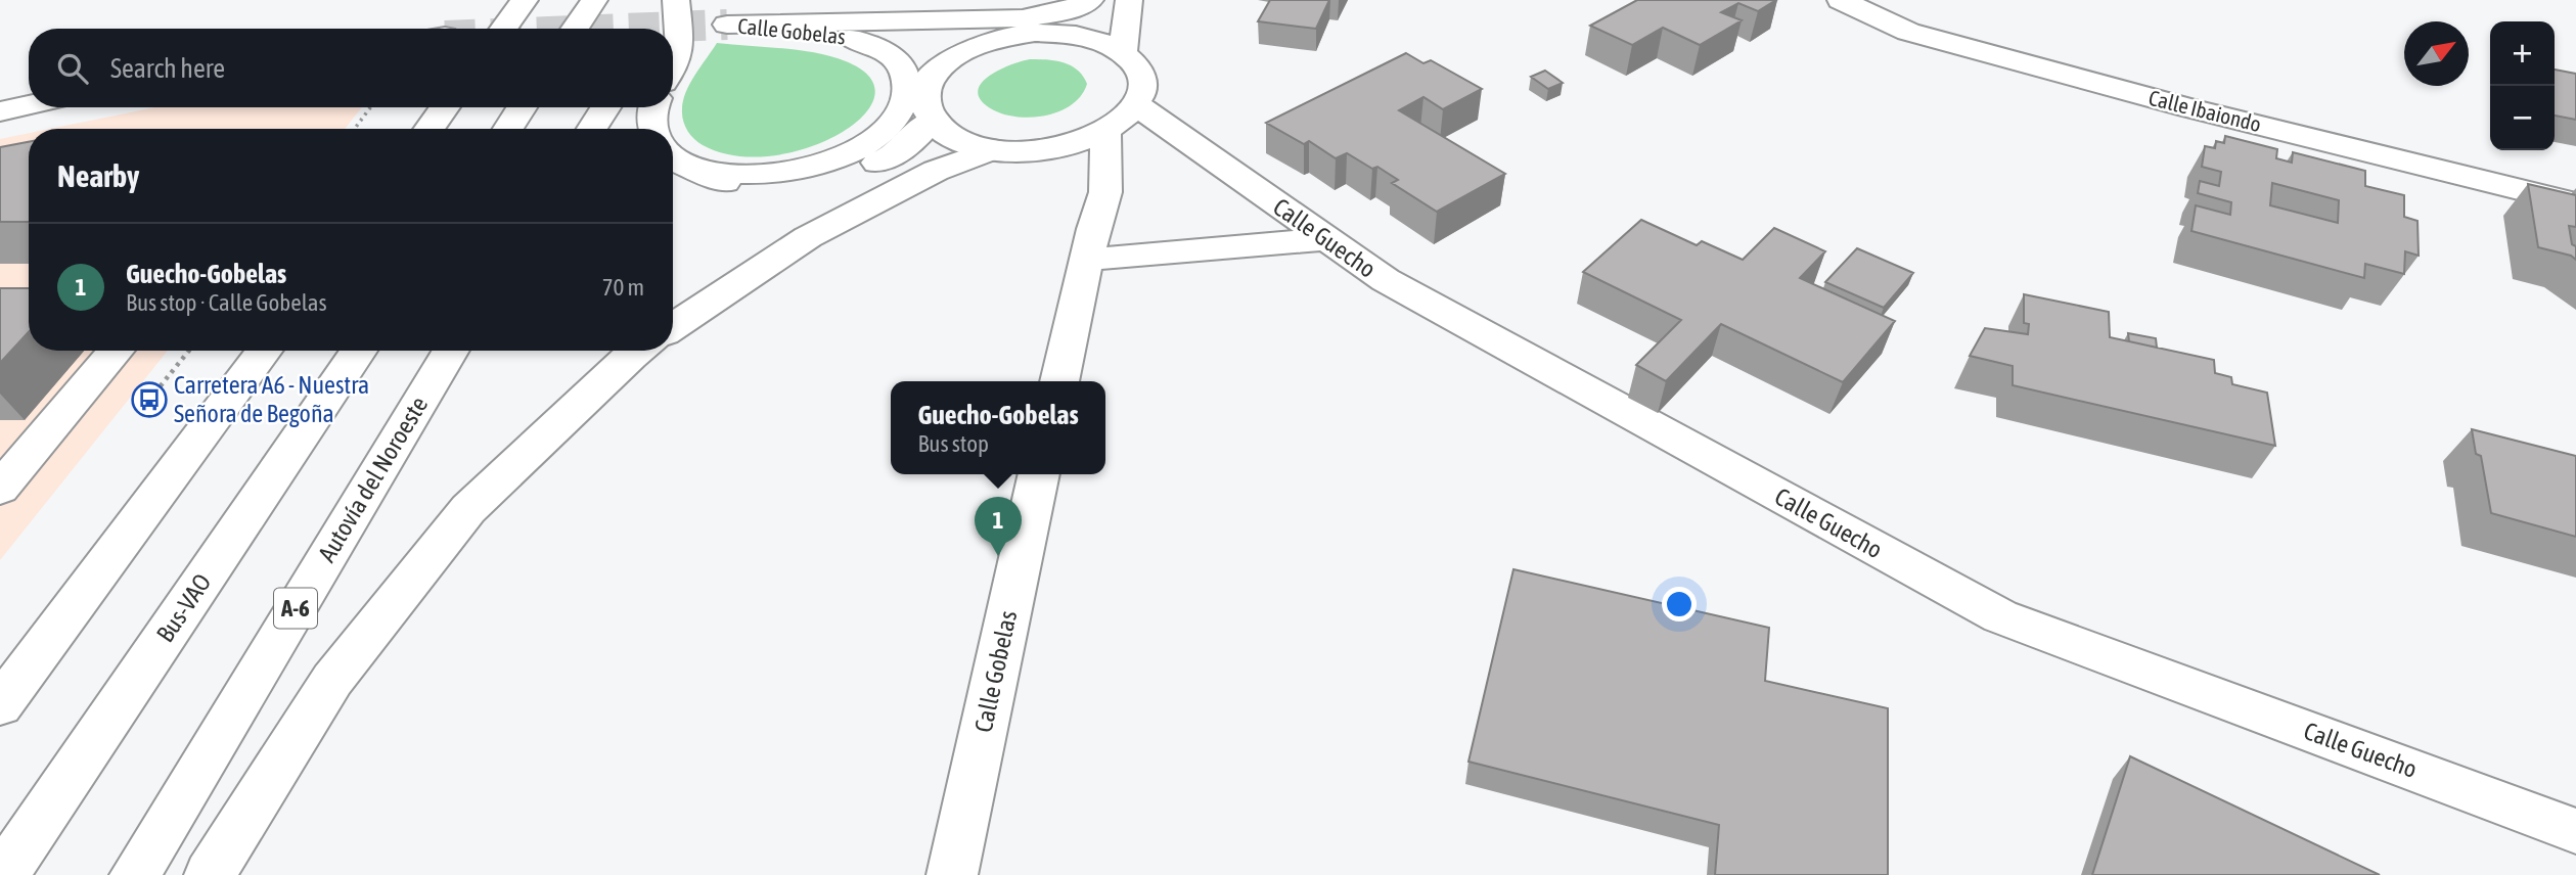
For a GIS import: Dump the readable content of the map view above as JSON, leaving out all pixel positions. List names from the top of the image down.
{
  "streets": {
    "main road": [
      "Calle Gobelas",
      "Calle Ibaiondo",
      "Calle Guecho",
      "Autovía del Noroeste",
      "Bus-VAO",
      "A-6"
    ]
  },
  "places": {
    "bus stop": ["Carretera A6 - Nuestra Señora de Begoña"]
  },
  "north": "top right",
  "page": {
    "map_buttons": ["+", "−"],
    "search": "Search here",
    "heading": "Nearby",
    "list": [
      {
        "mark": "1",
        "name": "Guecho-Gobelas",
        "note": "Bus stop · Calle Gobelas",
        "value": "70 m"
      }
    ],
    "popup": ["Guecho-Gobelas", "Bus stop"],
    "pins": "1"
  }
}
